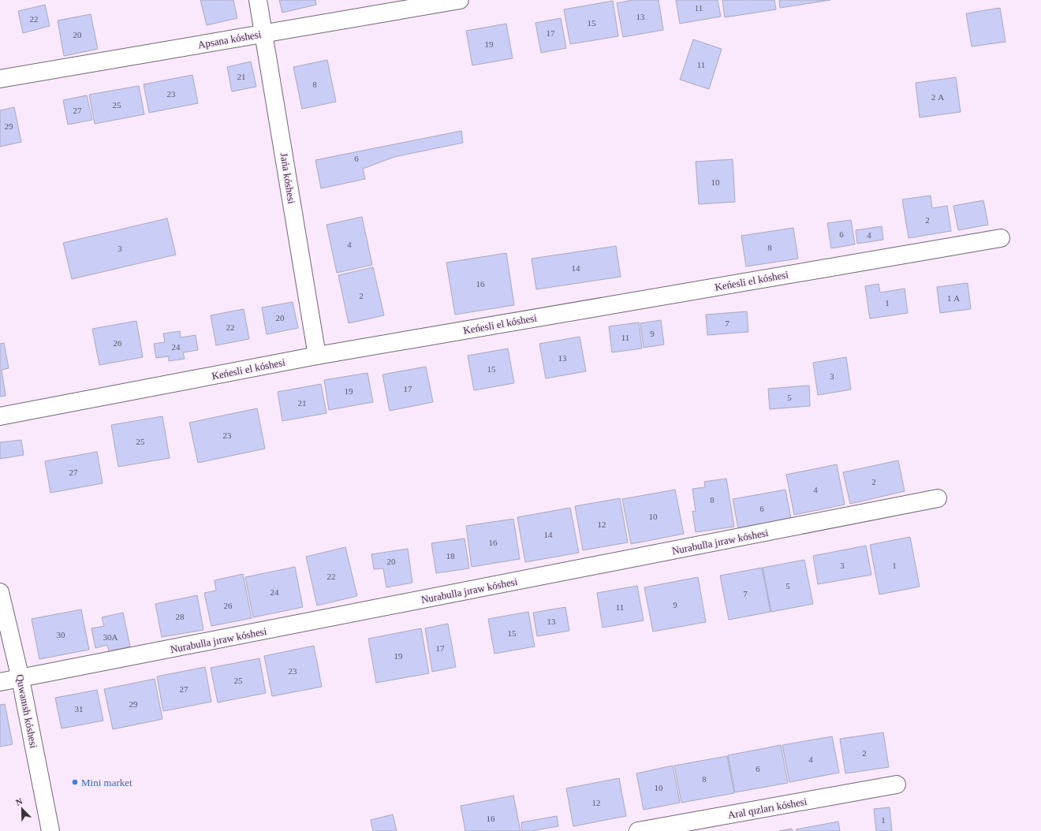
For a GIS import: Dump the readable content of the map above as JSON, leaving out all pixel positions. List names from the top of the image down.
{
  "streets": {
    "street": [
      "Apsana kóshesi",
      "Jańa kóshesi",
      "Keńesli el kóshesi",
      "Nurabulla jıraw kóshesi",
      "Quwanısh kóshesi",
      "Aral qızları kóshesi"
    ]
  },
  "crossings": [
    ["Apsana kóshesi", "Jańa kóshesi"],
    ["Jańa kóshesi", "Keńesli el kóshesi"],
    ["Nurabulla jıraw kóshesi", "Quwanısh kóshesi"]
  ],
  "places": ["Mini market"],
  "house_numbers": [
    "11",
    "13",
    "22",
    "15",
    "17",
    "20",
    "19",
    "11",
    "21",
    "8",
    "23",
    "2 А",
    "25",
    "27",
    "29",
    "6",
    "10",
    "2",
    "6",
    "4",
    "4",
    "8",
    "3",
    "14",
    "16",
    "2",
    "1 А",
    "1",
    "20",
    "7",
    "22",
    "9",
    "11",
    "26",
    "24",
    "13",
    "15",
    "3",
    "17",
    "19",
    "5",
    "21",
    "23",
    "25",
    "27",
    "2",
    "4",
    "8",
    "6",
    "10",
    "12",
    "14",
    "16",
    "18",
    "20",
    "3",
    "1",
    "22",
    "5",
    "24",
    "7",
    "9",
    "26",
    "11",
    "28",
    "13",
    "15",
    "30",
    "30А",
    "17",
    "19",
    "23",
    "25",
    "27",
    "29",
    "31",
    "2",
    "4",
    "6",
    "8",
    "10",
    "12",
    "16",
    "1"
  ],
  "north": "top left"
}
